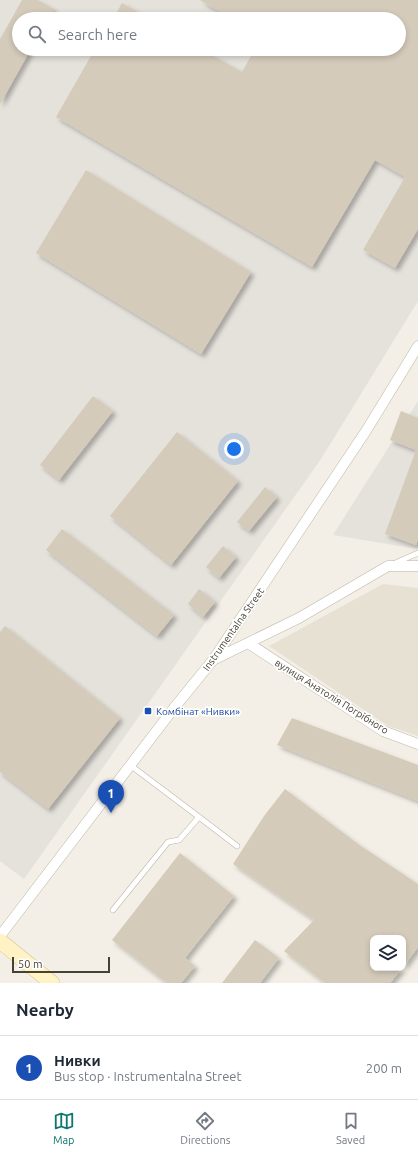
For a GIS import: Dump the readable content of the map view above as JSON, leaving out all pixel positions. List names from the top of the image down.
{
  "streets": {
    "street": ["Instrumentalna Street", "вулиця Анатолія Погрібного"]
  },
  "places": {
    "transit": ["Комбінат «Нивки»"]
  },
  "scale_bar": "50 m",
  "page": {
    "search": "Search here",
    "pins": "1",
    "scale": "50 m",
    "heading": "Nearby",
    "list": [
      {
        "mark": "1",
        "name": "Нивки",
        "note": "Bus stop · Instrumentalna Street",
        "value": "200 m"
      }
    ],
    "nav": ["Map", "Directions", "Saved"]
  }
}
